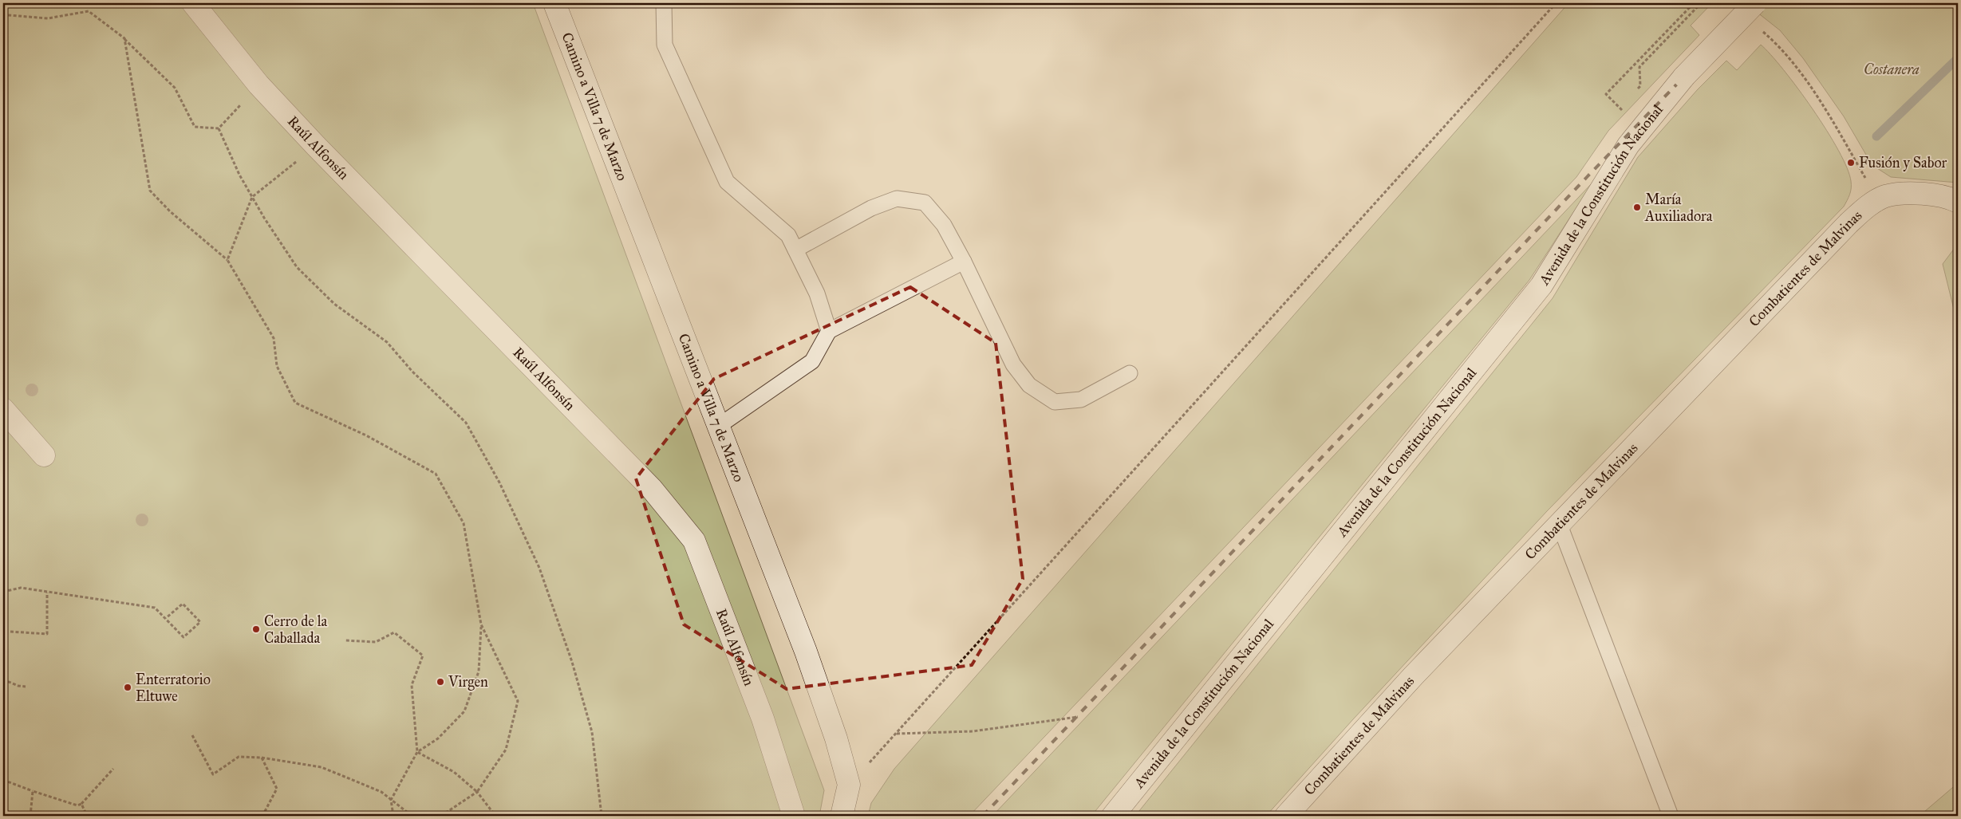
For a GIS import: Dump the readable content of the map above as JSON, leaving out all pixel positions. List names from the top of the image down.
{
  "streets": {
    "street": [
      "Camino a Villa 7 de Marzo",
      "Raúl Alfonsín",
      "Avenida de la Constitución Nacional",
      "Combatientes de Malvinas"
    ]
  },
  "parks": ["Costanera"],
  "places": [
    "Fusión y Sabor",
    "María Auxiliadora",
    "Cerro de la Caballada",
    "Virgen",
    "Enterratorio Eltuwe"
  ]
}
